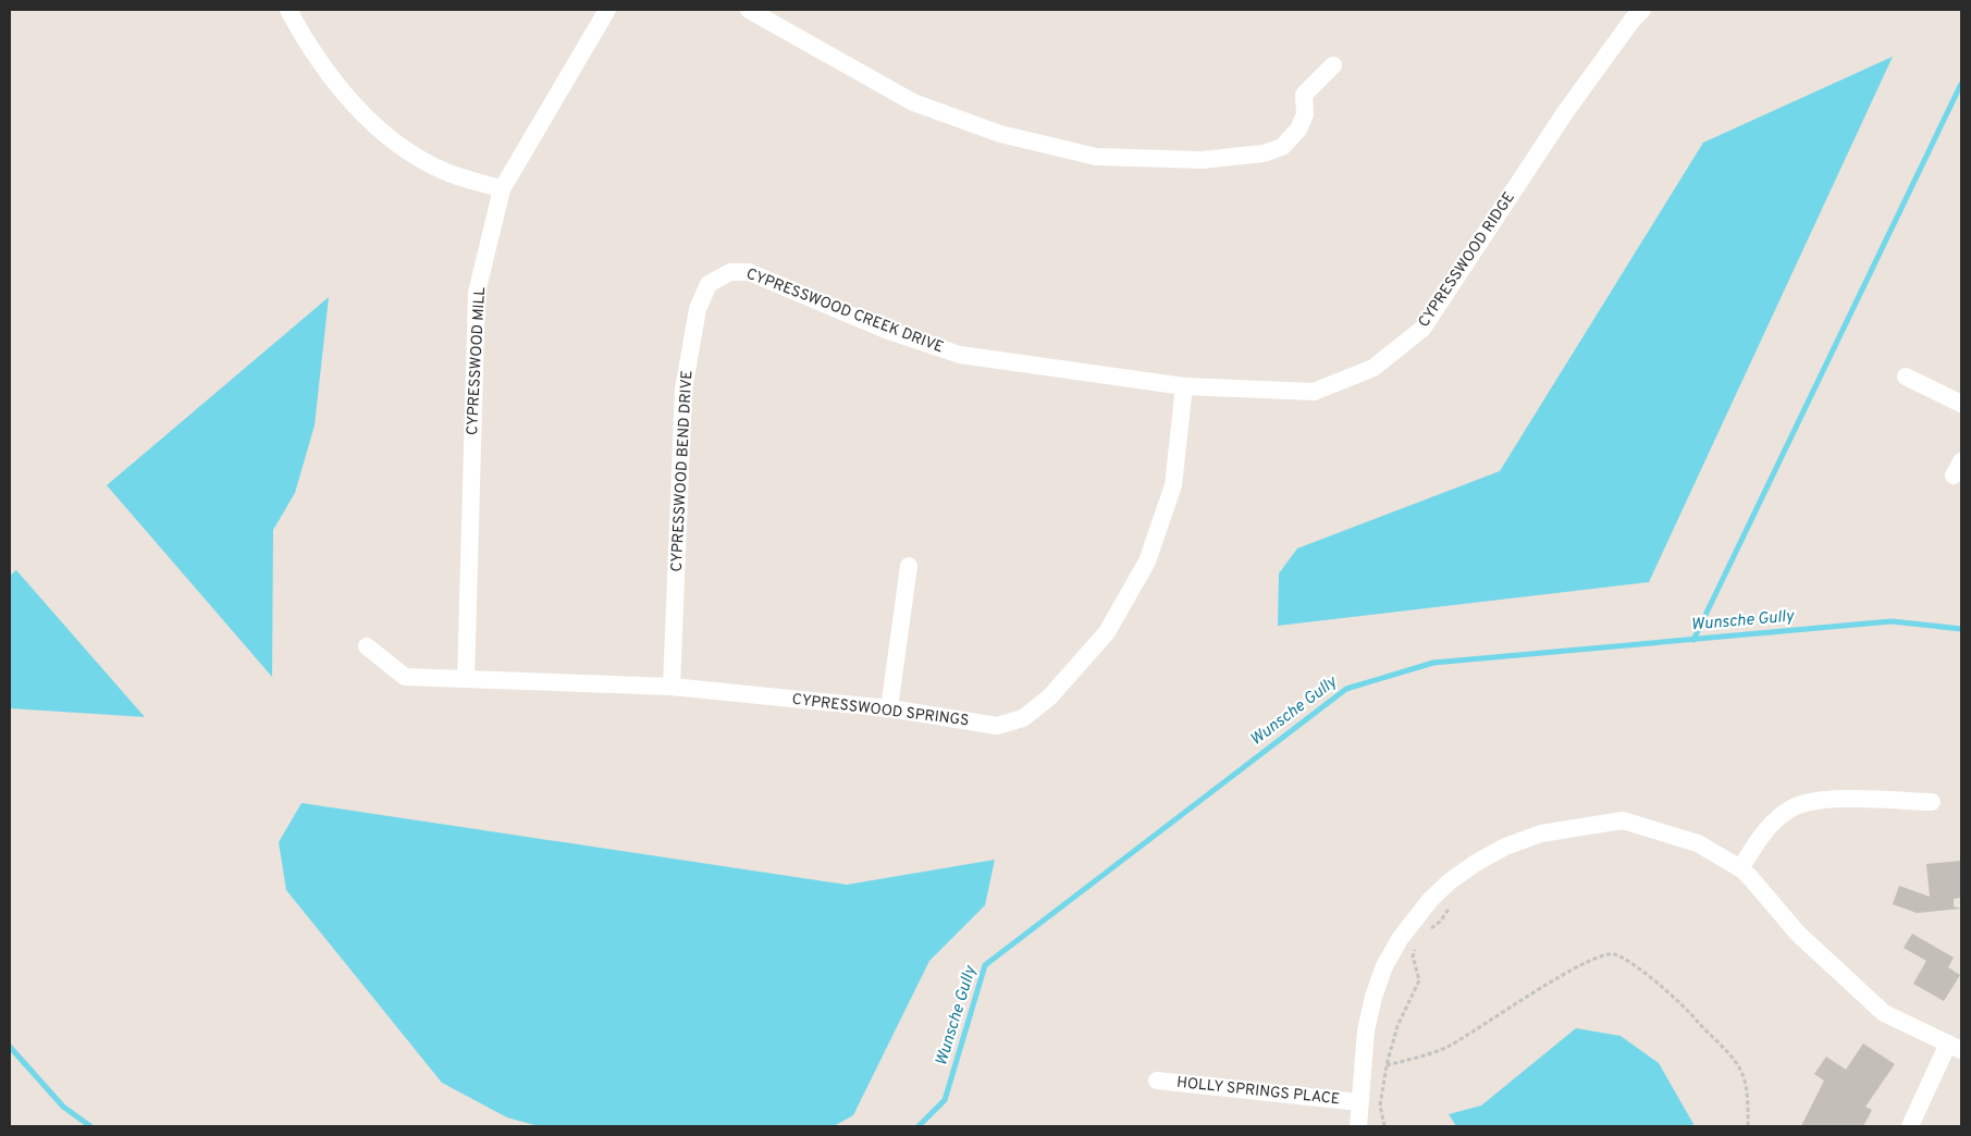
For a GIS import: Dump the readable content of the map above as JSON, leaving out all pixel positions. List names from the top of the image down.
{
  "streets": {
    "street": [
      "CYPRESSWOOD RIDGE",
      "CYPRESSWOOD CREEK DRIVE",
      "CYPRESSWOOD MILL",
      "CYPRESSWOOD BEND DRIVE",
      "CYPRESSWOOD SPRINGS",
      "HOLLY SPRINGS PLACE"
    ]
  },
  "crossings": [
    ["CYPRESSWOOD RIDGE", "CYPRESSWOOD CREEK DRIVE"],
    ["CYPRESSWOOD RIDGE", "CYPRESSWOOD SPRINGS"],
    ["CYPRESSWOOD CREEK DRIVE", "CYPRESSWOOD BEND DRIVE"],
    ["CYPRESSWOOD CREEK DRIVE", "CYPRESSWOOD SPRINGS"],
    ["CYPRESSWOOD MILL", "CYPRESSWOOD SPRINGS"],
    ["CYPRESSWOOD BEND DRIVE", "CYPRESSWOOD SPRINGS"]
  ],
  "water": ["Wunsche Gully"]
}
